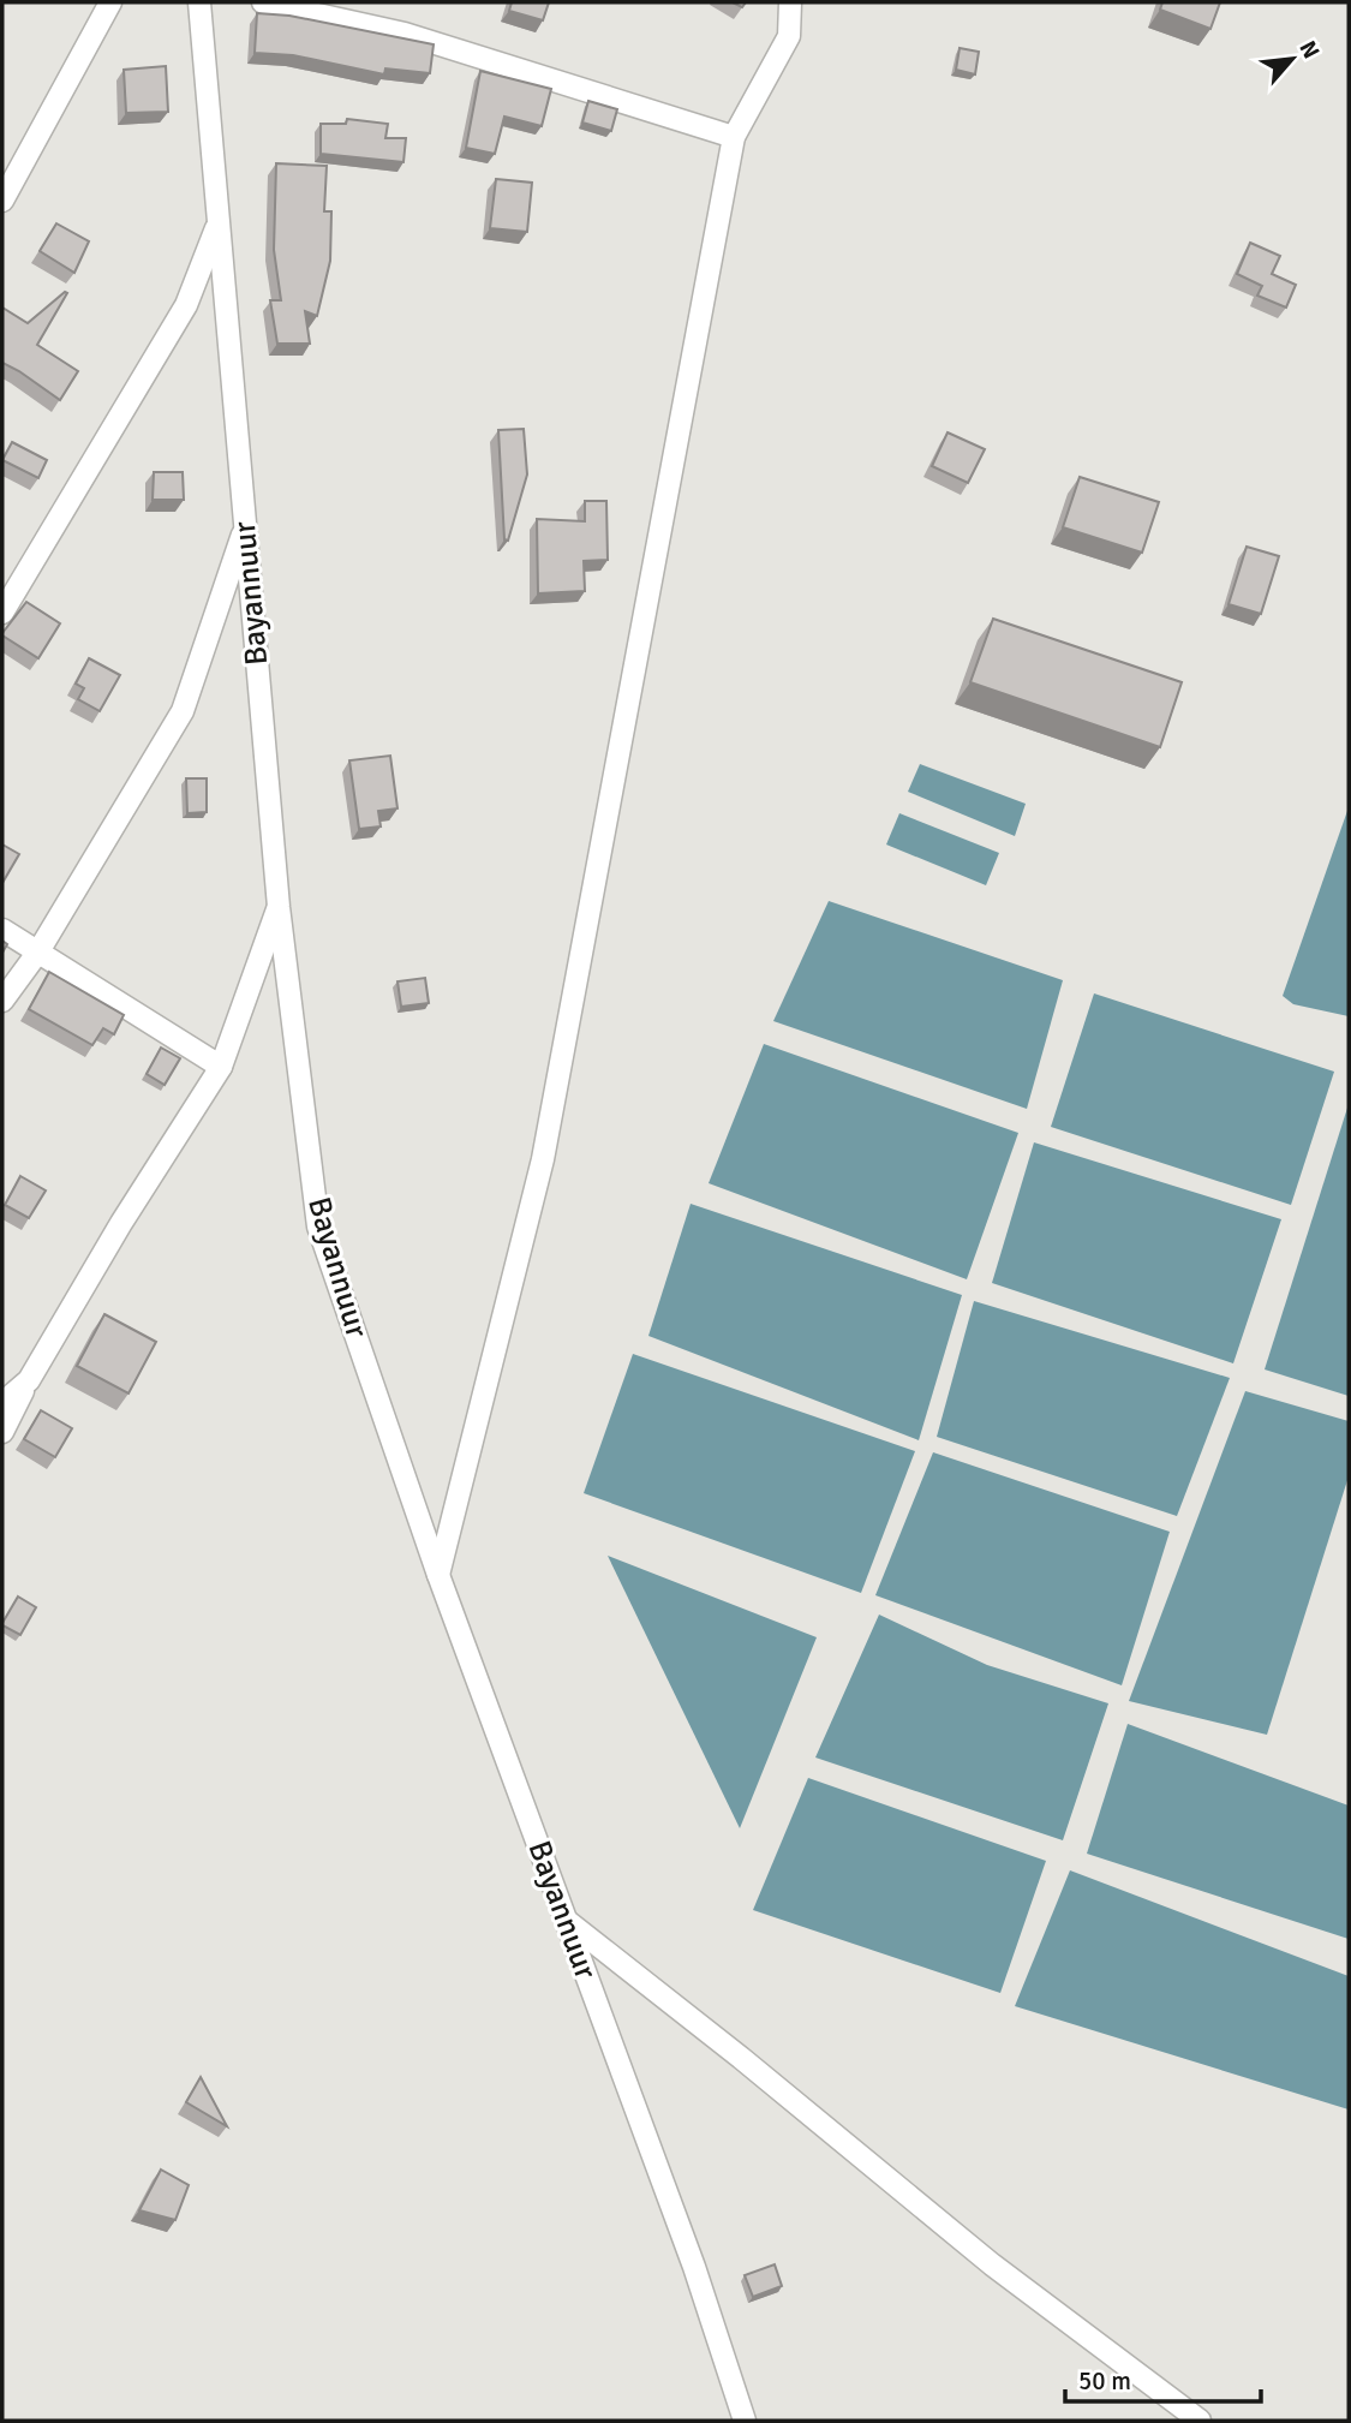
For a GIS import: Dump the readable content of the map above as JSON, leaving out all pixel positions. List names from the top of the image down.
{
  "streets": {
    "street": ["Bayannuur"]
  },
  "scale_bar": "50 m",
  "north": "top right"
}
